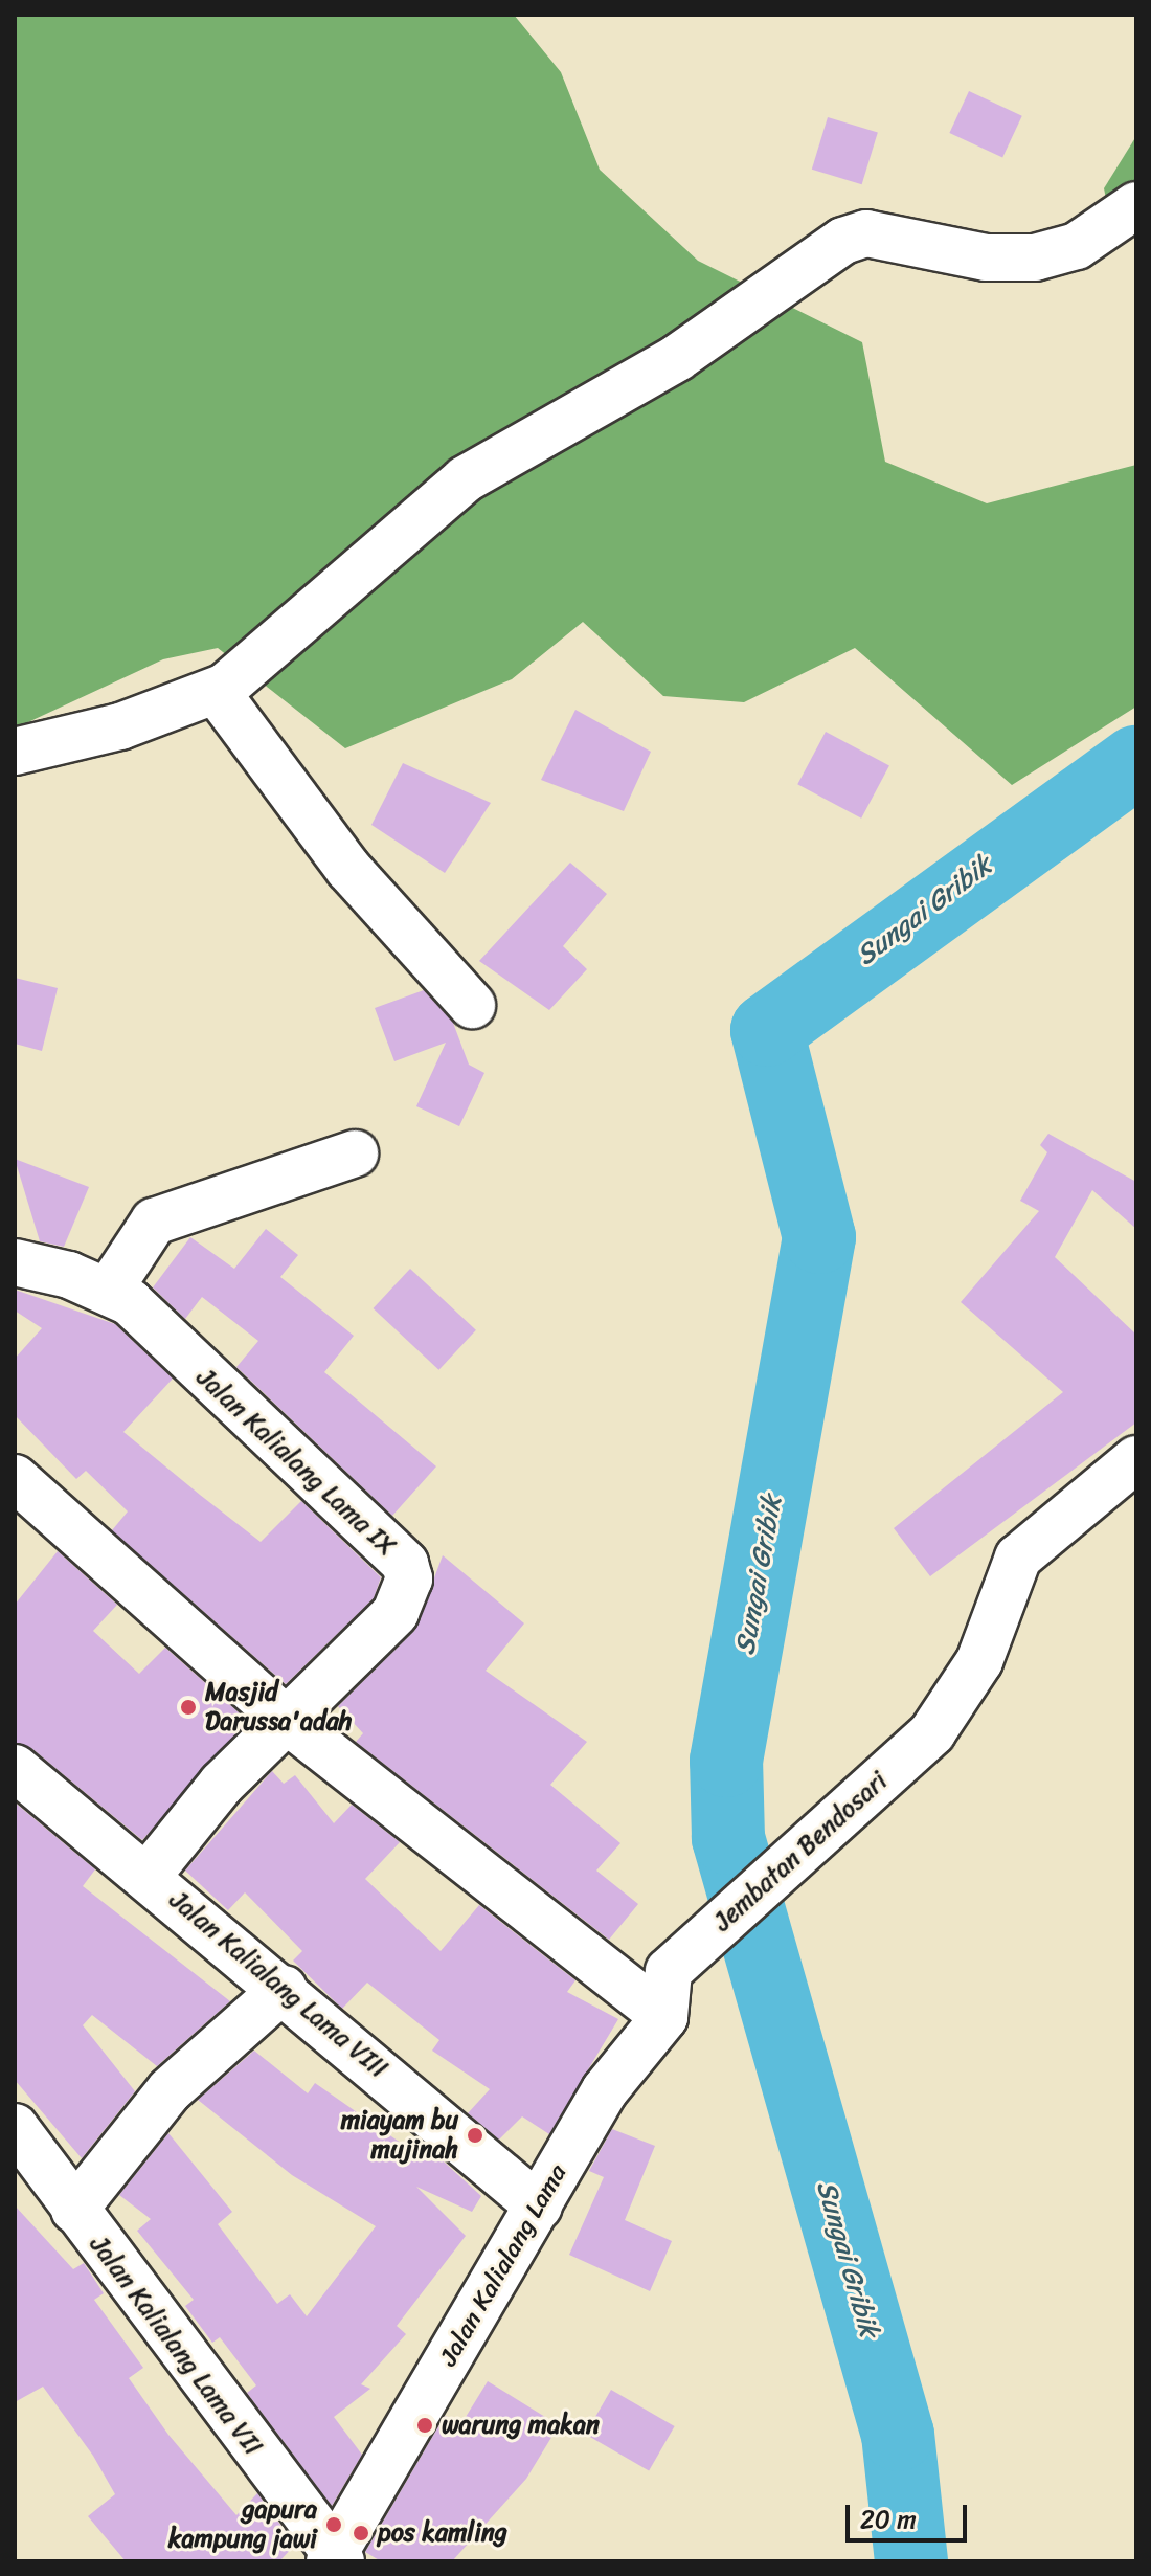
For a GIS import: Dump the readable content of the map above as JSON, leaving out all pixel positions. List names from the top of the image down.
{
  "streets": {
    "street": [
      "Jalan Kalialang Lama IX",
      "Jembatan Bendosari",
      "Jalan Kalialang Lama VIII",
      "Jalan Kalialang Lama",
      "Jalan Kalialang Lama VII"
    ]
  },
  "crossings": [
    ["Jalan Kalialang Lama IX", "Jalan Kalialang Lama VIII"],
    ["Jembatan Bendosari", "Jalan Kalialang Lama"],
    ["Jalan Kalialang Lama VIII", "Jalan Kalialang Lama"],
    ["Jalan Kalialang Lama", "Jalan Kalialang Lama VII"]
  ],
  "water": ["Sungai Gribik"],
  "places": [
    "Masjid Darussa'adah",
    "miayam bu mujinah",
    "warung makan",
    "gapura kampung jawi",
    "pos kamling"
  ],
  "scale_bar": "20 m"
}
